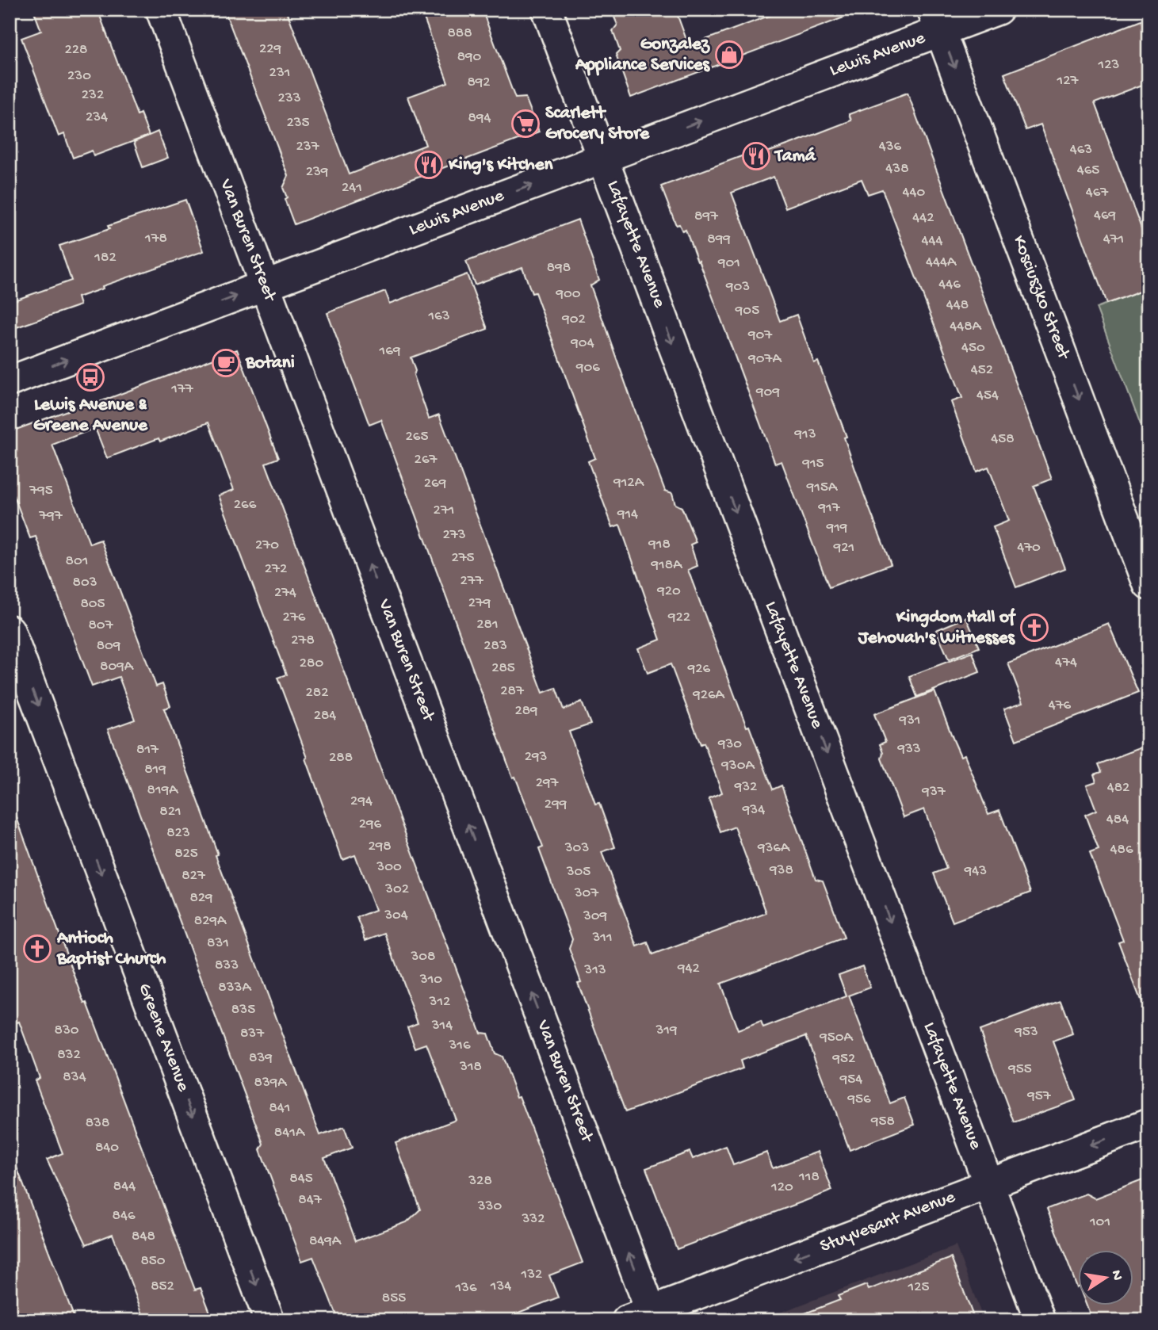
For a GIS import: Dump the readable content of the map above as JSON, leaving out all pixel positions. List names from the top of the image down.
{
  "streets": {
    "street": [
      "Lewis Avenue",
      "Van Buren Street",
      "Lafayette Avenue",
      "Kosciuszko Street",
      "Greene Avenue",
      "Stuyvesant Avenue"
    ]
  },
  "crossings": [
    ["Lewis Avenue", "Van Buren Street"],
    ["Lewis Avenue", "Lafayette Avenue"],
    ["Lewis Avenue", "Kosciuszko Street"],
    ["Van Buren Street", "Stuyvesant Avenue"],
    ["Lafayette Avenue", "Stuyvesant Avenue"]
  ],
  "one_way": [
    "Lewis Avenue",
    "Van Buren Street",
    "Lafayette Avenue",
    "Kosciuszko Street",
    "Greene Avenue",
    "Stuyvesant Avenue"
  ],
  "places": {
    "shop": ["Gonzalez Appliance Services"],
    "supermarket": ["Scarlett Grocery Store"],
    "restaurant": ["Tamá", "King's Kitchen"],
    "cafe": ["Botani"],
    "bus stop": ["Lewis Avenue & Greene Avenue"],
    "church": ["Kingdom Hall of Jehovah's Witnesses", "Antioch Baptist Church"]
  },
  "house_numbers": [
    "888",
    "229",
    "228",
    "890",
    "123",
    "231",
    "230",
    "127",
    "892",
    "232",
    "233",
    "234",
    "894",
    "235",
    "237",
    "436",
    "463",
    "438",
    "465",
    "239",
    "241",
    "440",
    "467",
    "469",
    "897",
    "442",
    "178",
    "899",
    "471",
    "444",
    "182",
    "444A",
    "901",
    "898",
    "446",
    "903",
    "900",
    "448",
    "905",
    "163",
    "902",
    "448A",
    "907",
    "904",
    "450",
    "169",
    "907A",
    "906",
    "452",
    "177",
    "909",
    "454",
    "913",
    "265",
    "458",
    "267",
    "915",
    "912A",
    "269",
    "915A",
    "795",
    "266",
    "917",
    "271",
    "914",
    "797",
    "919",
    "273",
    "918",
    "270",
    "921",
    "470",
    "275",
    "801",
    "918A",
    "272",
    "277",
    "803",
    "920",
    "274",
    "279",
    "805",
    "276",
    "922",
    "281",
    "807",
    "278",
    "809",
    "283",
    "474",
    "280",
    "809A",
    "285",
    "926",
    "287",
    "282",
    "926A",
    "476",
    "289",
    "284",
    "931",
    "930",
    "933",
    "817",
    "293",
    "288",
    "930A",
    "819",
    "297",
    "932",
    "482",
    "819A",
    "937",
    "294",
    "299",
    "934",
    "821",
    "484",
    "296",
    "823",
    "298",
    "303",
    "936A",
    "486",
    "825",
    "300",
    "938",
    "943",
    "305",
    "827",
    "302",
    "307",
    "829",
    "304",
    "309",
    "829A",
    "311",
    "831",
    "308",
    "833",
    "942",
    "313",
    "310",
    "833A",
    "312",
    "835",
    "314",
    "830",
    "319",
    "953",
    "837",
    "950A",
    "316",
    "832",
    "839",
    "952",
    "318",
    "955",
    "834",
    "954",
    "839A",
    "957",
    "956",
    "841",
    "958",
    "838",
    "841A",
    "840",
    "118",
    "845",
    "328",
    "844",
    "120",
    "847",
    "330",
    "846",
    "332",
    "101",
    "848",
    "849A",
    "850",
    "132",
    "852",
    "134",
    "125",
    "136",
    "855"
  ],
  "north": "right"
}
